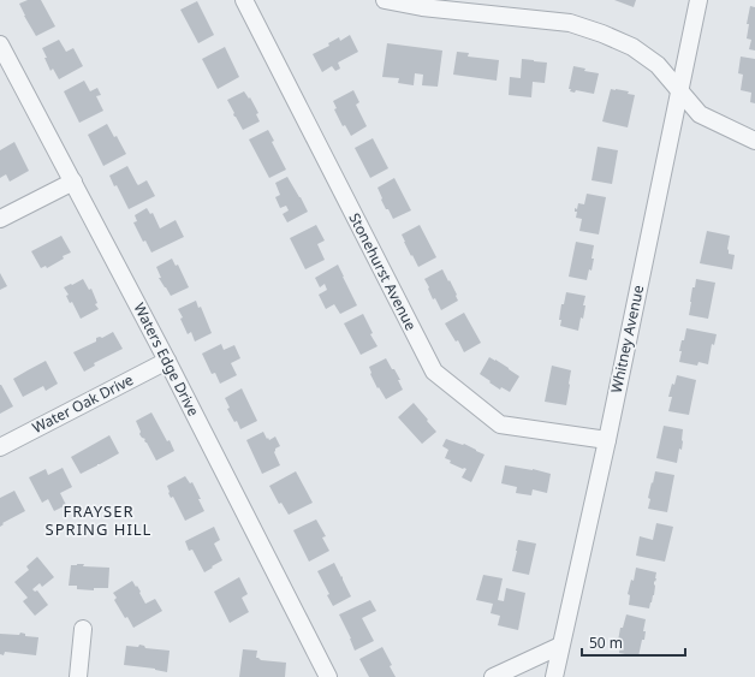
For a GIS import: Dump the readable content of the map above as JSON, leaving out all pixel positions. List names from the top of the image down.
{
  "streets": {
    "street": [
      "Stonehurst Avenue",
      "Whitney Avenue",
      "Waters Edge Drive",
      "Water Oak Drive"
    ]
  },
  "crossings": [
    ["Stonehurst Avenue", "Whitney Avenue"],
    ["Waters Edge Drive", "Water Oak Drive"]
  ],
  "districts": ["FRAYSER SPRING HILL"],
  "scale_bar": "50 m"
}
